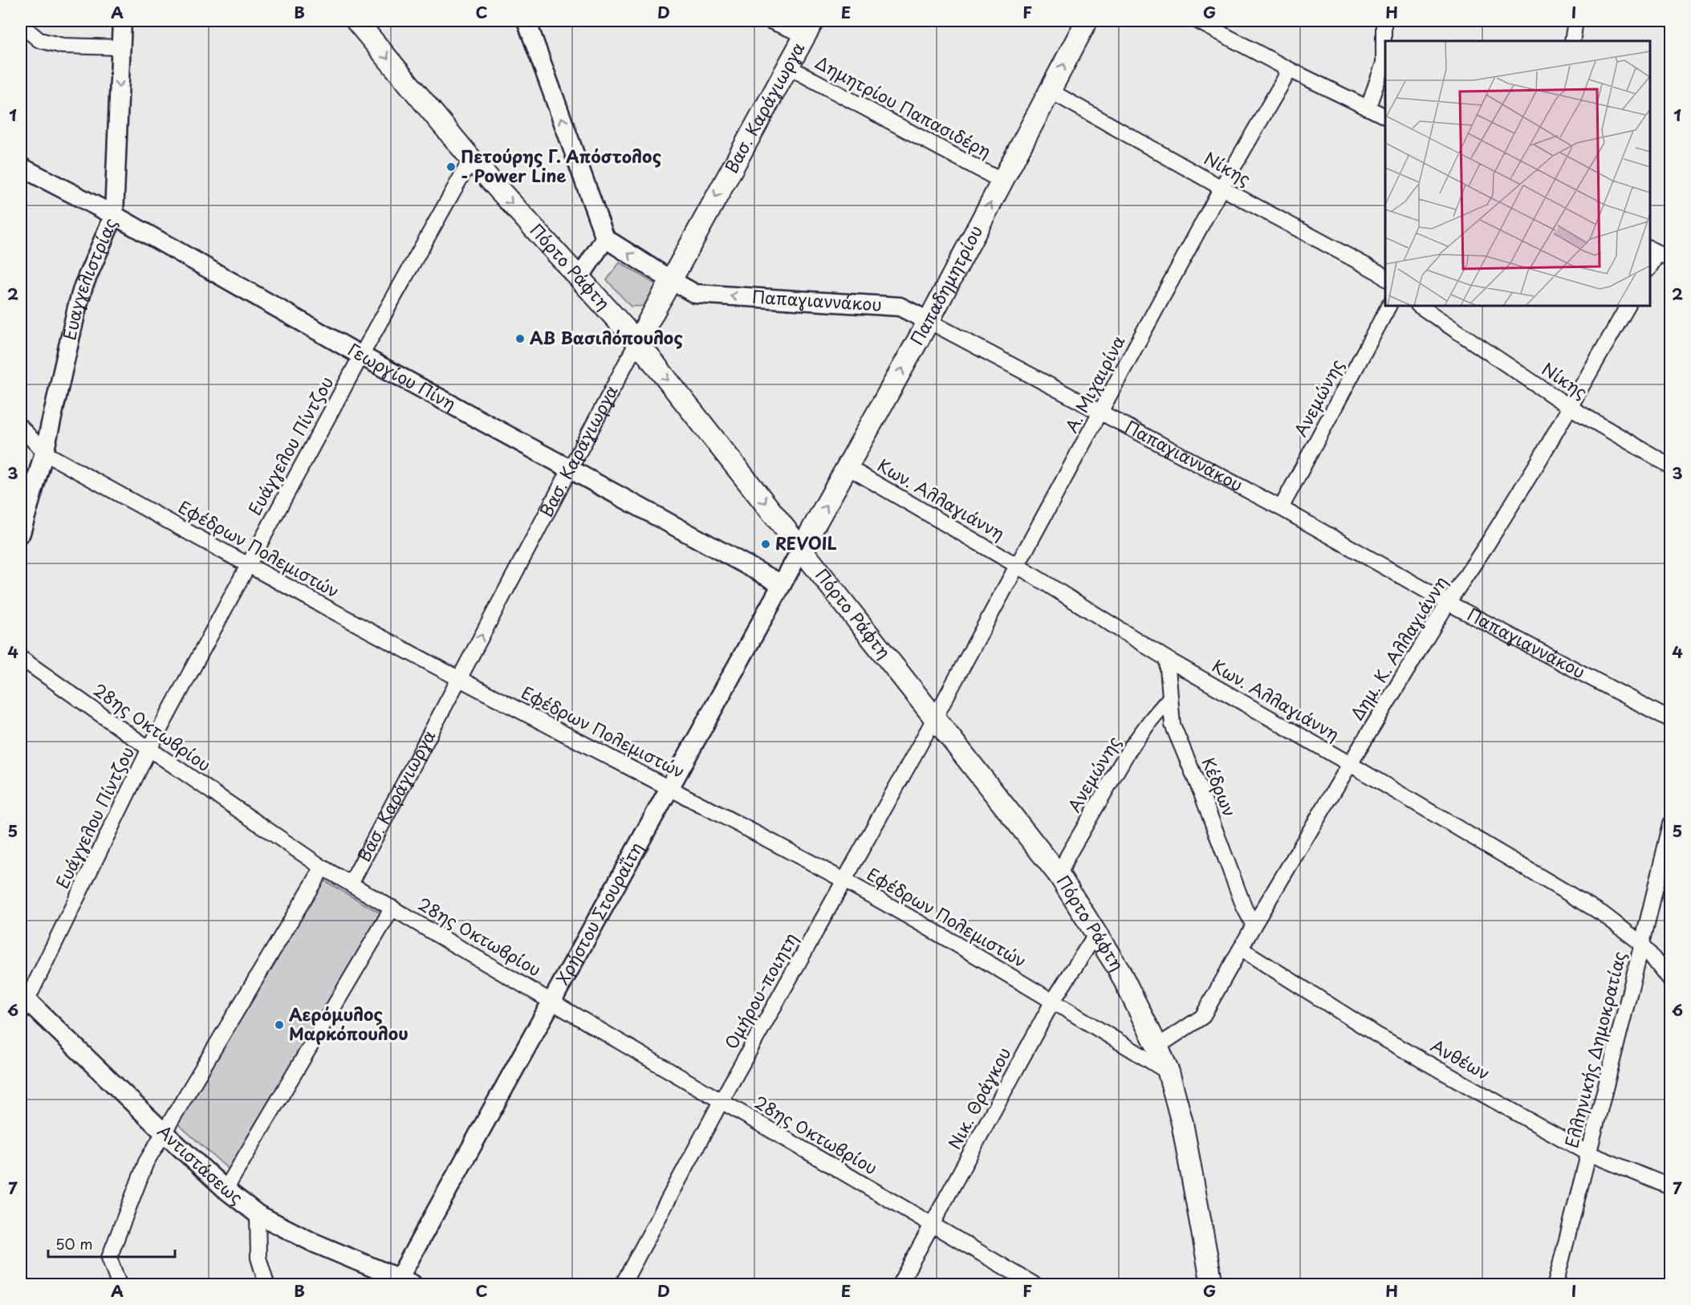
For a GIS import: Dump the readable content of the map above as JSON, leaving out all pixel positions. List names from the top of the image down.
{
  "streets": {
    "main road": ["Βασ. Καράγιωργα", "Πόρτο Ράφτη", "Παπαδημητρίου"],
    "street": [
      "Δημητρίου Παπασιδέρη",
      "Νίκης",
      "Ευαγγελιστρίας",
      "Παπαγιαννάκου",
      "Γεωργίου Πίνη",
      "Α. Μιχαιρίνα",
      "Ανεμώνης",
      "Ευάγγελου Πίντζου",
      "Κων. Αλλαγιάννη",
      "Εφέδρων Πολεμιστών",
      "Δημ. Κ. Αλλαγιάννη",
      "28ης Οκτωβρίου",
      "Κέδρων",
      "Χρήστου Στουραΐτη",
      "Ομήρου-ποιητη",
      "Ελληνικής Δημοκρατίας",
      "Ανθέων",
      "Νικ. Θράγκου",
      "Αντιστάσεως"
    ]
  },
  "crossings": [
    ["Βασ. Καράγιωργα", "Δημητρίου Παπασιδέρη"],
    ["Βασ. Καράγιωργα", "Πόρτο Ράφτη"],
    ["Βασ. Καράγιωργα", "Παπαγιαννάκου"],
    ["Βασ. Καράγιωργα", "Γεωργίου Πίνη"],
    ["Βασ. Καράγιωργα", "Εφέδρων Πολεμιστών"],
    ["Βασ. Καράγιωργα", "28ης Οκτωβρίου"],
    ["Δημητρίου Παπασιδέρη", "Παπαδημητρίου"],
    ["Νίκης", "Παπαδημητρίου"],
    ["Νίκης", "Α. Μιχαιρίνα"],
    ["Νίκης", "Δημ. Κ. Αλλαγιάννη"],
    ["Πόρτο Ράφτη", "Παπαδημητρίου"],
    ["Πόρτο Ράφτη", "Α. Μιχαιρίνα"],
    ["Πόρτο Ράφτη", "Ανεμώνης"],
    ["Πόρτο Ράφτη", "Ευάγγελου Πίντζου"],
    ["Πόρτο Ράφτη", "Εφέδρων Πολεμιστών"],
    ["Πόρτο Ράφτη", "Δημ. Κ. Αλλαγιάννη"],
    ["Πόρτο Ράφτη", "Χρήστου Στουραΐτη"],
    ["Πόρτο Ράφτη", "Ομήρου-ποιητη"],
    ["Πόρτο Ράφτη", "Νικ. Θράγκου"],
    ["Ευαγγελιστρίας", "Γεωργίου Πίνη"],
    ["Ευαγγελιστρίας", "Εφέδρων Πολεμιστών"],
    ["Παπαδημητρίου", "Παπαγιαννάκου"],
    ["Παπαδημητρίου", "Κων. Αλλαγιάννη"],
    ["Παπαδημητρίου", "Χρήστου Στουραΐτη"],
    ["Παπαγιαννάκου", "Α. Μιχαιρίνα"],
    ["Παπαγιαννάκου", "Ανεμώνης"],
    ["Παπαγιαννάκου", "Δημ. Κ. Αλλαγιάννη"],
    ["Γεωργίου Πίνη", "Ευάγγελου Πίντζου"],
    ["Γεωργίου Πίνη", "Χρήστου Στουραΐτη"],
    ["Α. Μιχαιρίνα", "Κων. Αλλαγιάννη"],
    ["Α. Μιχαιρίνα", "Ομήρου-ποιητη"],
    ["Ανεμώνης", "Κέδρων"],
    ["Ευάγγελου Πίντζου", "Εφέδρων Πολεμιστών"],
    ["Ευάγγελου Πίντζου", "28ης Οκτωβρίου"],
    ["Ευάγγελου Πίντζου", "Αντιστάσεως"],
    ["Κων. Αλλαγιάννη", "Δημ. Κ. Αλλαγιάννη"],
    ["Κων. Αλλαγιάννη", "Κέδρων"],
    ["Κων. Αλλαγιάννη", "Ελληνικής Δημοκρατίας"],
    ["Εφέδρων Πολεμιστών", "Χρήστου Στουραΐτη"],
    ["Εφέδρων Πολεμιστών", "Ομήρου-ποιητη"],
    ["Εφέδρων Πολεμιστών", "Νικ. Θράγκου"],
    ["Δημ. Κ. Αλλαγιάννη", "Κέδρων"],
    ["Δημ. Κ. Αλλαγιάννη", "Ανθέων"],
    ["28ης Οκτωβρίου", "Χρήστου Στουραΐτη"],
    ["28ης Οκτωβρίου", "Ομήρου-ποιητη"],
    ["28ης Οκτωβρίου", "Νικ. Θράγκου"],
    ["Χρήστου Στουραΐτη", "Αντιστάσεως"],
    ["Ελληνικής Δημοκρατίας", "Ανθέων"]
  ],
  "one_way": ["Πόρτο Ράφτη", "Παπαδημητρίου"],
  "places": [
    "Πετούρης Γ. Απόστολος - Power Line",
    "ΑΒ Βασιλόπουλος",
    "REVOIL",
    "Αερόμυλος Μαρκόπουλου"
  ],
  "scale_bar": "50 m",
  "grid": {
    "columns": [
      "A",
      "B",
      "C",
      "D",
      "E",
      "F",
      "G",
      "H",
      "I"
    ],
    "rows": [
      "1",
      "2",
      "3",
      "4",
      "5",
      "6",
      "7"
    ]
  }
}
